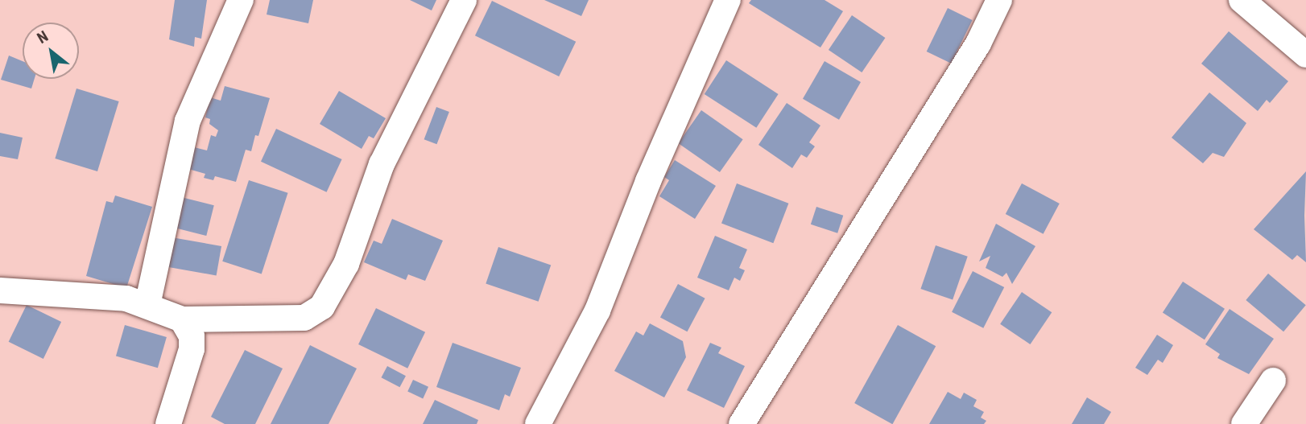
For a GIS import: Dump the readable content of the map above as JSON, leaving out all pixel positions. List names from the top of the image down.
{
  "north": "top left"
}
